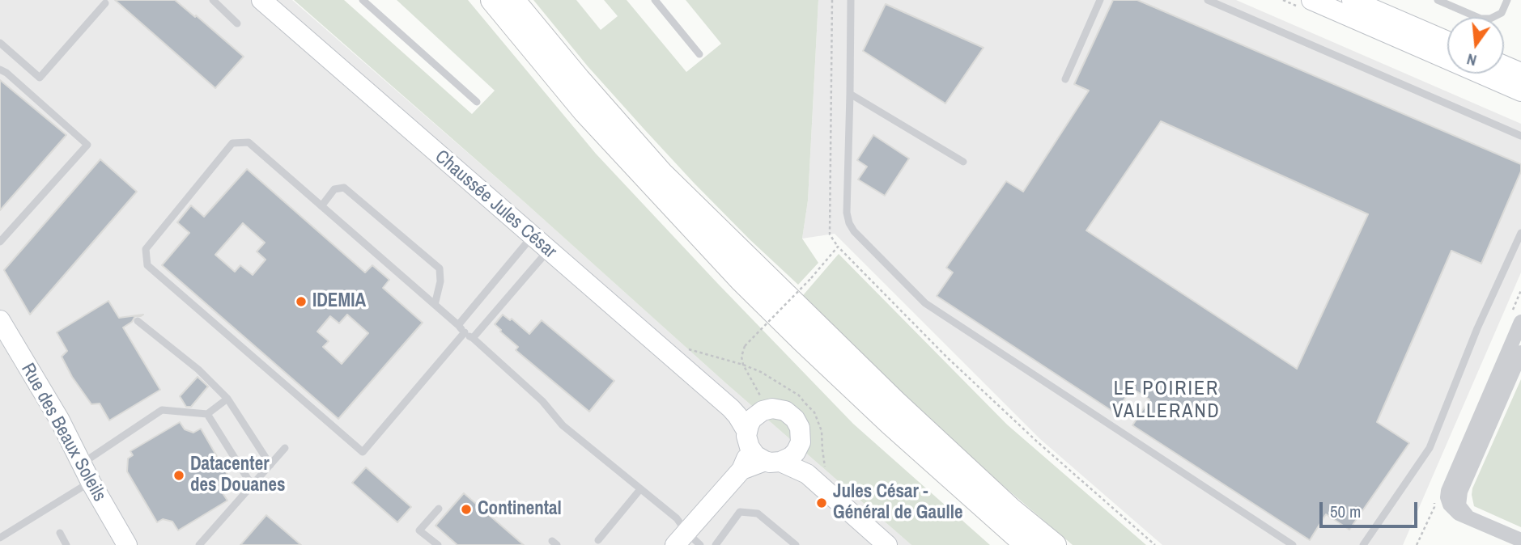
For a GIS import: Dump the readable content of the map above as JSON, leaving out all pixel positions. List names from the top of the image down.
{
  "streets": {
    "main road": ["Chaussée Jules César", "Rue des Beaux Soleils"]
  },
  "districts": ["LE POIRIER VALLERAND"],
  "places": [
    "IDEMIA",
    "Datacenter des Douanes",
    "Jules César - Général de Gaulle",
    "Continental"
  ],
  "scale_bar": "50 m",
  "north": "bottom"
}
